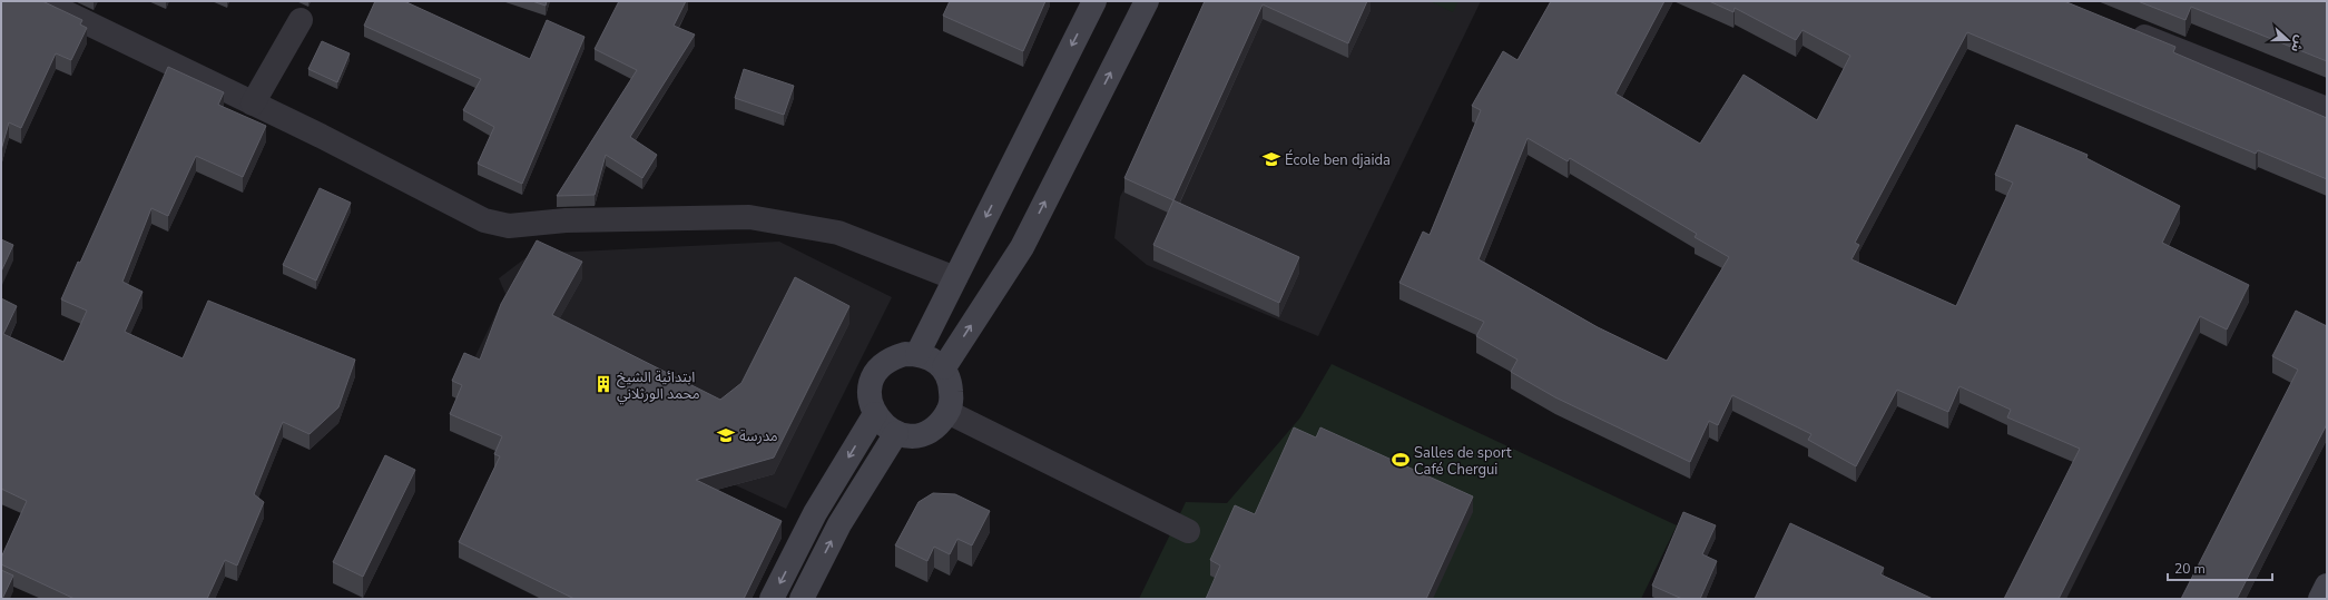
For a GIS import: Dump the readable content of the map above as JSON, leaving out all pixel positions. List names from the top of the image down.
{
  "places": {
    "school or university": ["École ben djaida", "مدرسة"],
    "building": ["ابتدائية الشيخ محمد الورثلاني"],
    "sports": ["Salles de sport Café Chergui"]
  },
  "scale_bar": "20 m",
  "north": "right"
}
